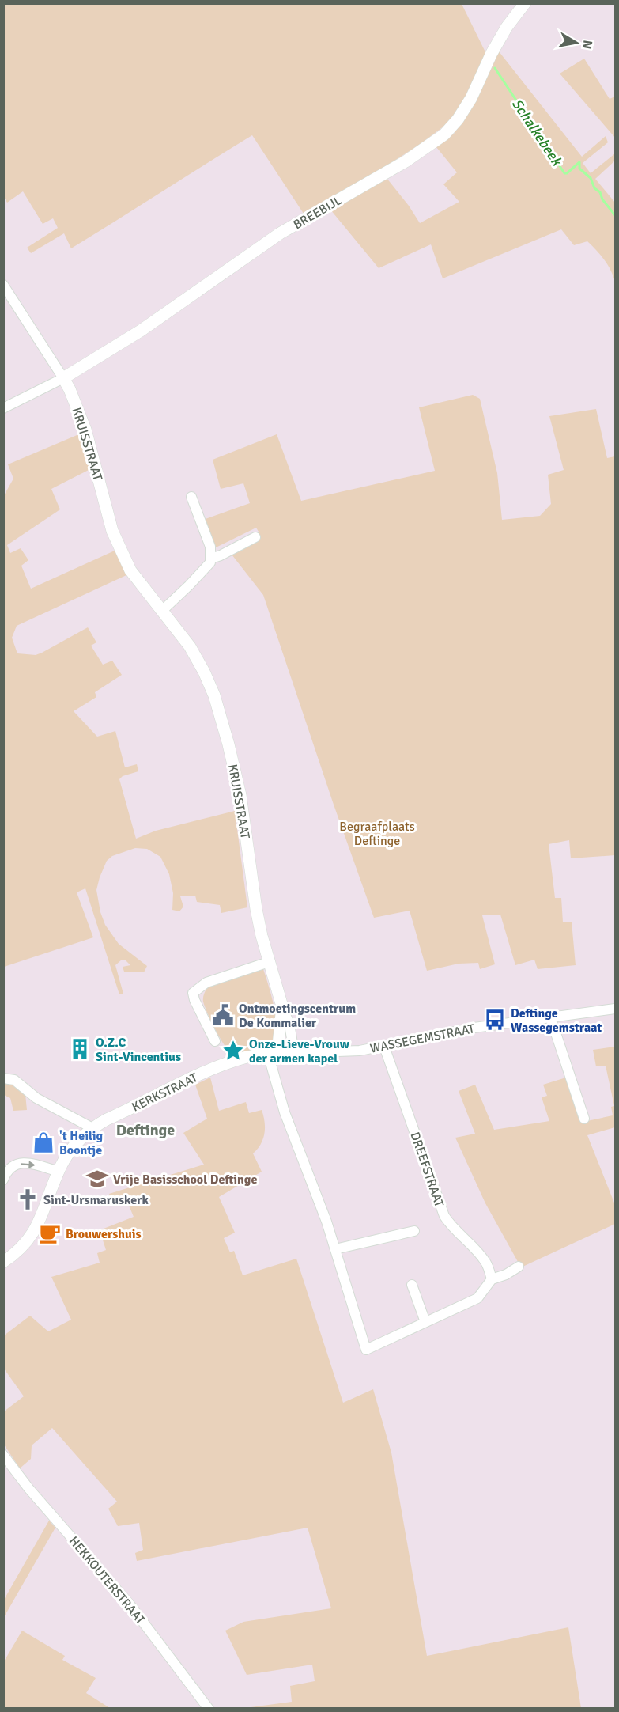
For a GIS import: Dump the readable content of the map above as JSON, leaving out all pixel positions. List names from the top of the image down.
{
  "streets": {
    "street": [
      "BREEBIJL",
      "KRUISSTRAAT",
      "WASSEGEMSTRAAT",
      "KERKSTRAAT",
      "DREEFSTRAAT",
      "HEKKOUTERSTRAAT"
    ]
  },
  "crossings": [
    ["BREEBIJL", "KRUISSTRAAT"],
    ["KRUISSTRAAT", "WASSEGEMSTRAAT"],
    ["KRUISSTRAAT", "KERKSTRAAT"],
    ["WASSEGEMSTRAAT", "KERKSTRAAT"],
    ["WASSEGEMSTRAAT", "DREEFSTRAAT"]
  ],
  "districts": ["Deftinge"],
  "water": ["Schalkebeek"],
  "parks": ["Begraafplaats Deftinge"],
  "places": {
    "public building": ["Ontmoetingscentrum De Kommalier"],
    "bus stop": ["Deftinge Wassegemstraat"],
    "building": ["O.Z.C Sint-Vincentius"],
    "place": ["Onze-Lieve-Vrouw der armen kapel"],
    "shop": ["'t Heilig Boontje"],
    "school or university": ["Vrije Basisschool Deftinge"],
    "church": ["Sint-Ursmaruskerk"],
    "cafe": ["Brouwershuis"]
  },
  "north": "right"
}
